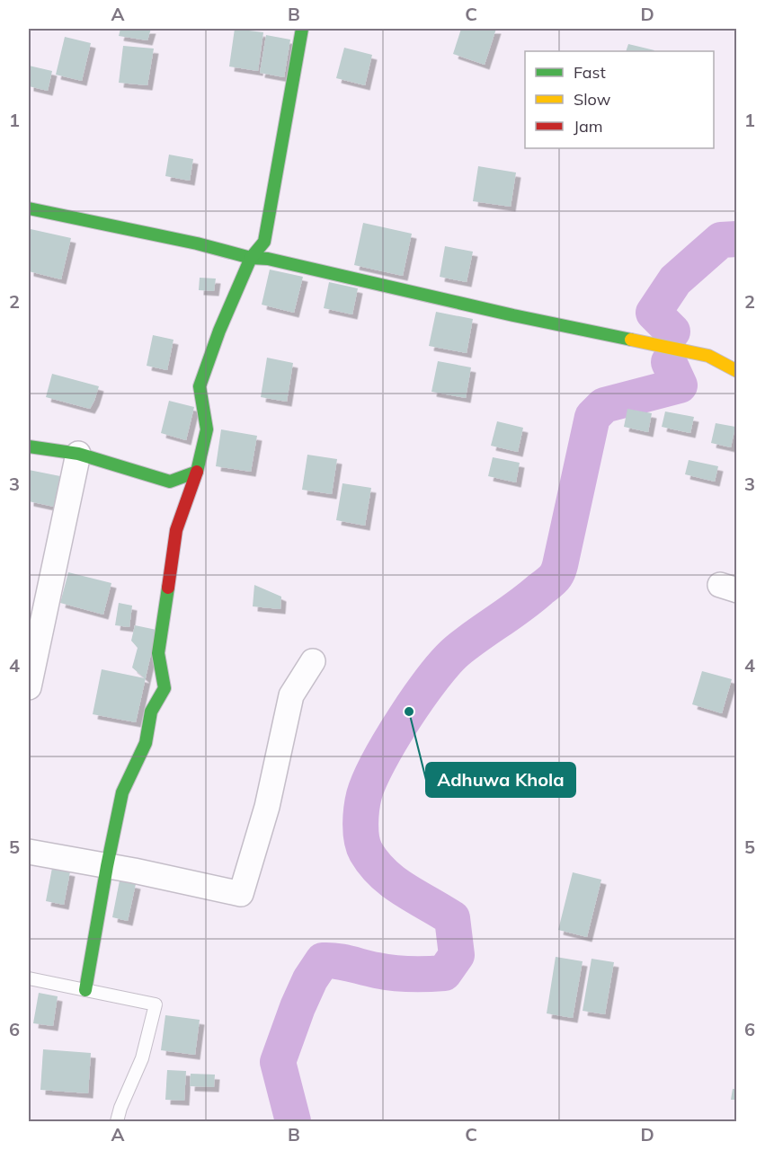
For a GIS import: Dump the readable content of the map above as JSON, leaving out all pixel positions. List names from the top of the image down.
{
  "places": ["Adhuwa Khola"],
  "legend": ["Fast", "Slow", "Jam"],
  "grid": {
    "columns": [
      "A",
      "B",
      "C",
      "D"
    ],
    "rows": [
      "1",
      "2",
      "3",
      "4",
      "5",
      "6"
    ]
  }
}
